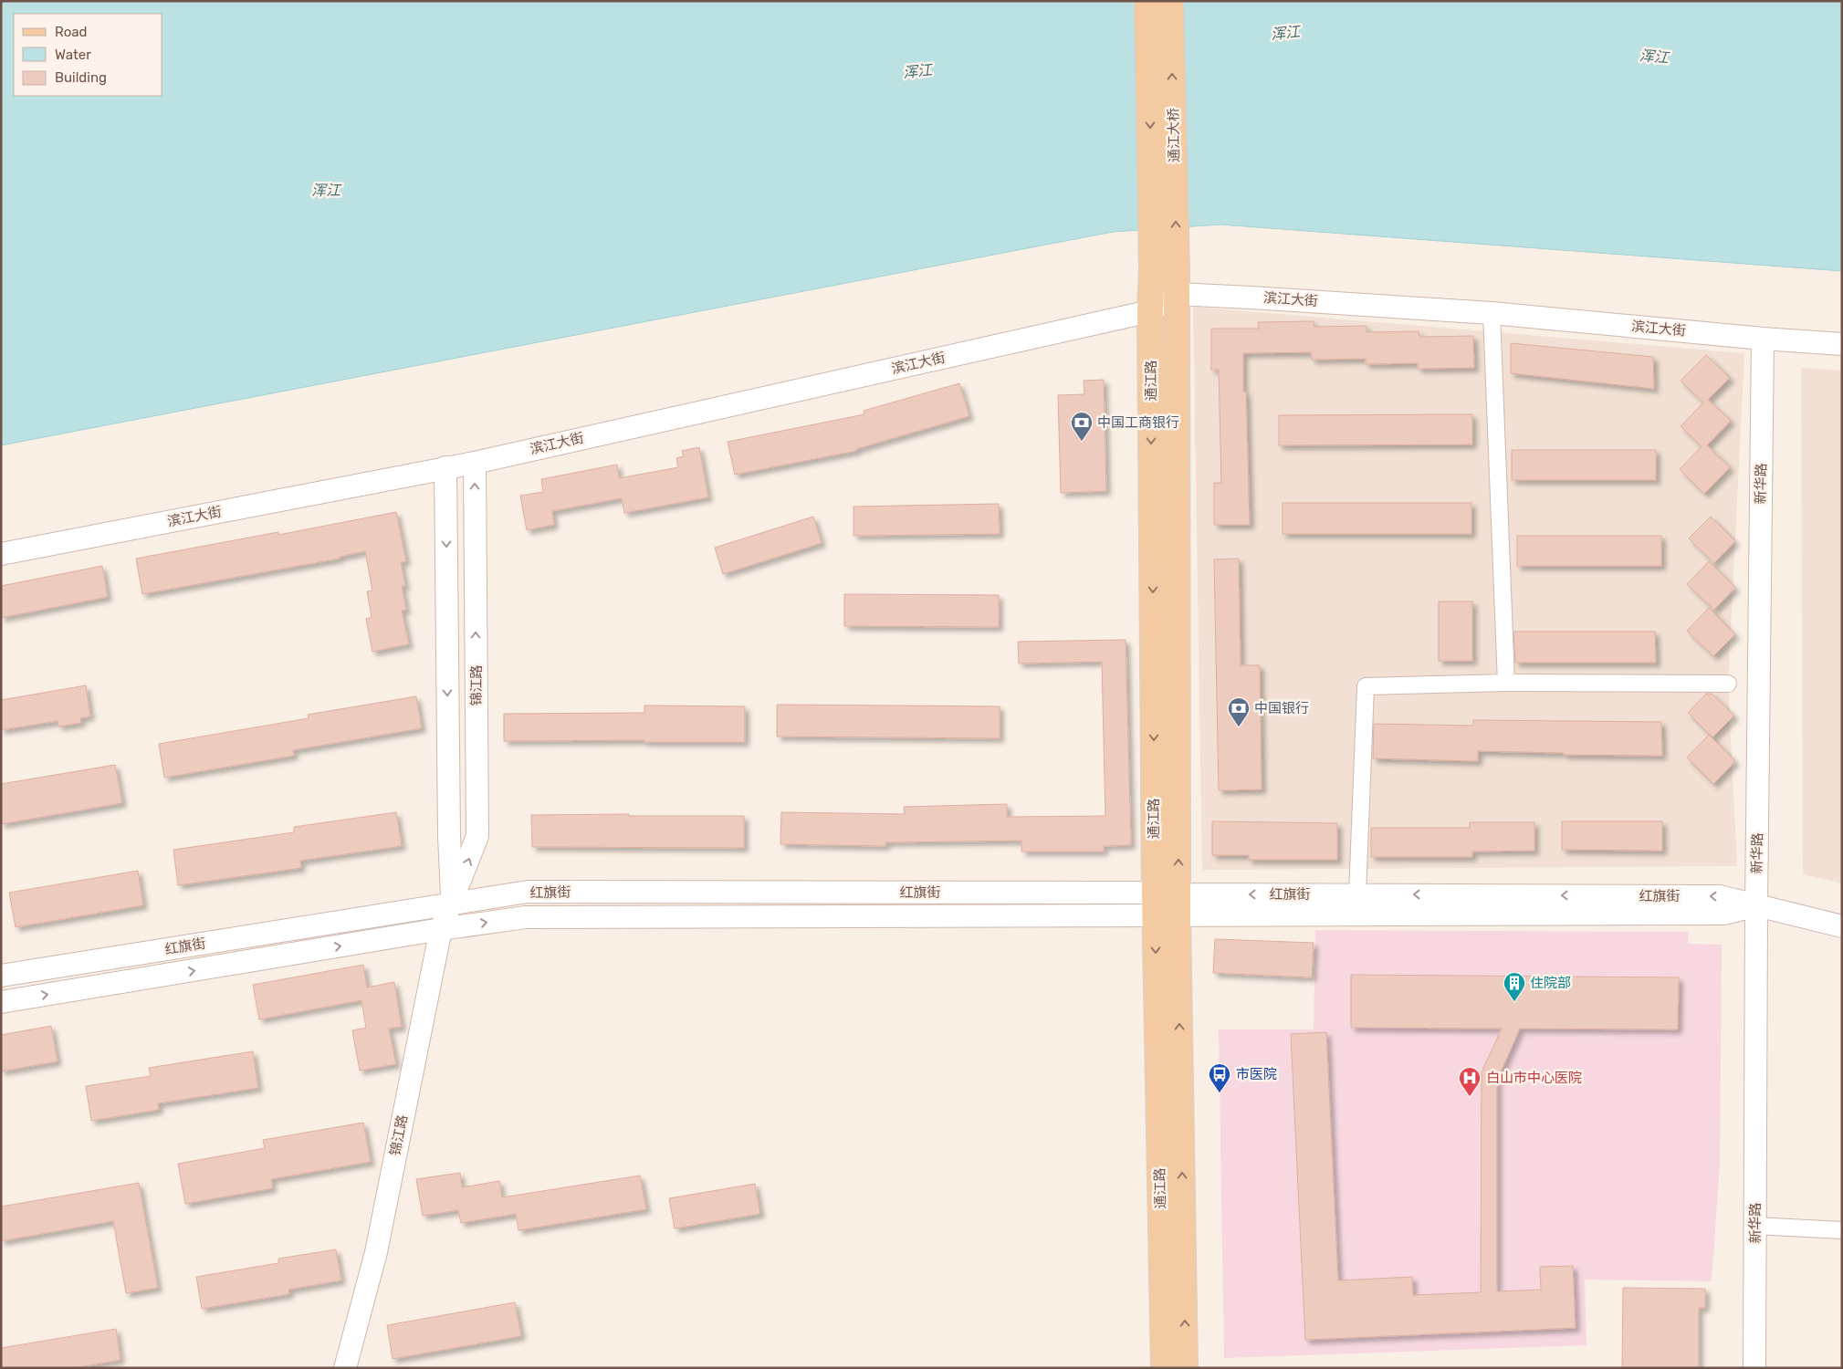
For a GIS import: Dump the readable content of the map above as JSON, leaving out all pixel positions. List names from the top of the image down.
{
  "streets": {
    "main road": [
      "通江大桥",
      "滨江大街",
      "通江路",
      "新华路",
      "锦江路",
      "红旗街"
    ]
  },
  "crossings": [
    ["通江大桥", "通江路"],
    ["滨江大街", "通江路"],
    ["滨江大街", "新华路"],
    ["滨江大街", "锦江路"],
    ["通江路", "红旗街"],
    ["新华路", "红旗街"],
    ["锦江路", "红旗街"]
  ],
  "water": ["浑江"],
  "places": {
    "bank": ["中国工商银行", "中国银行"],
    "building": ["住院部"],
    "bus stop": ["市医院"],
    "hospital": ["白山市中心医院"]
  },
  "legend": ["Road", "Water", "Building"]
}
